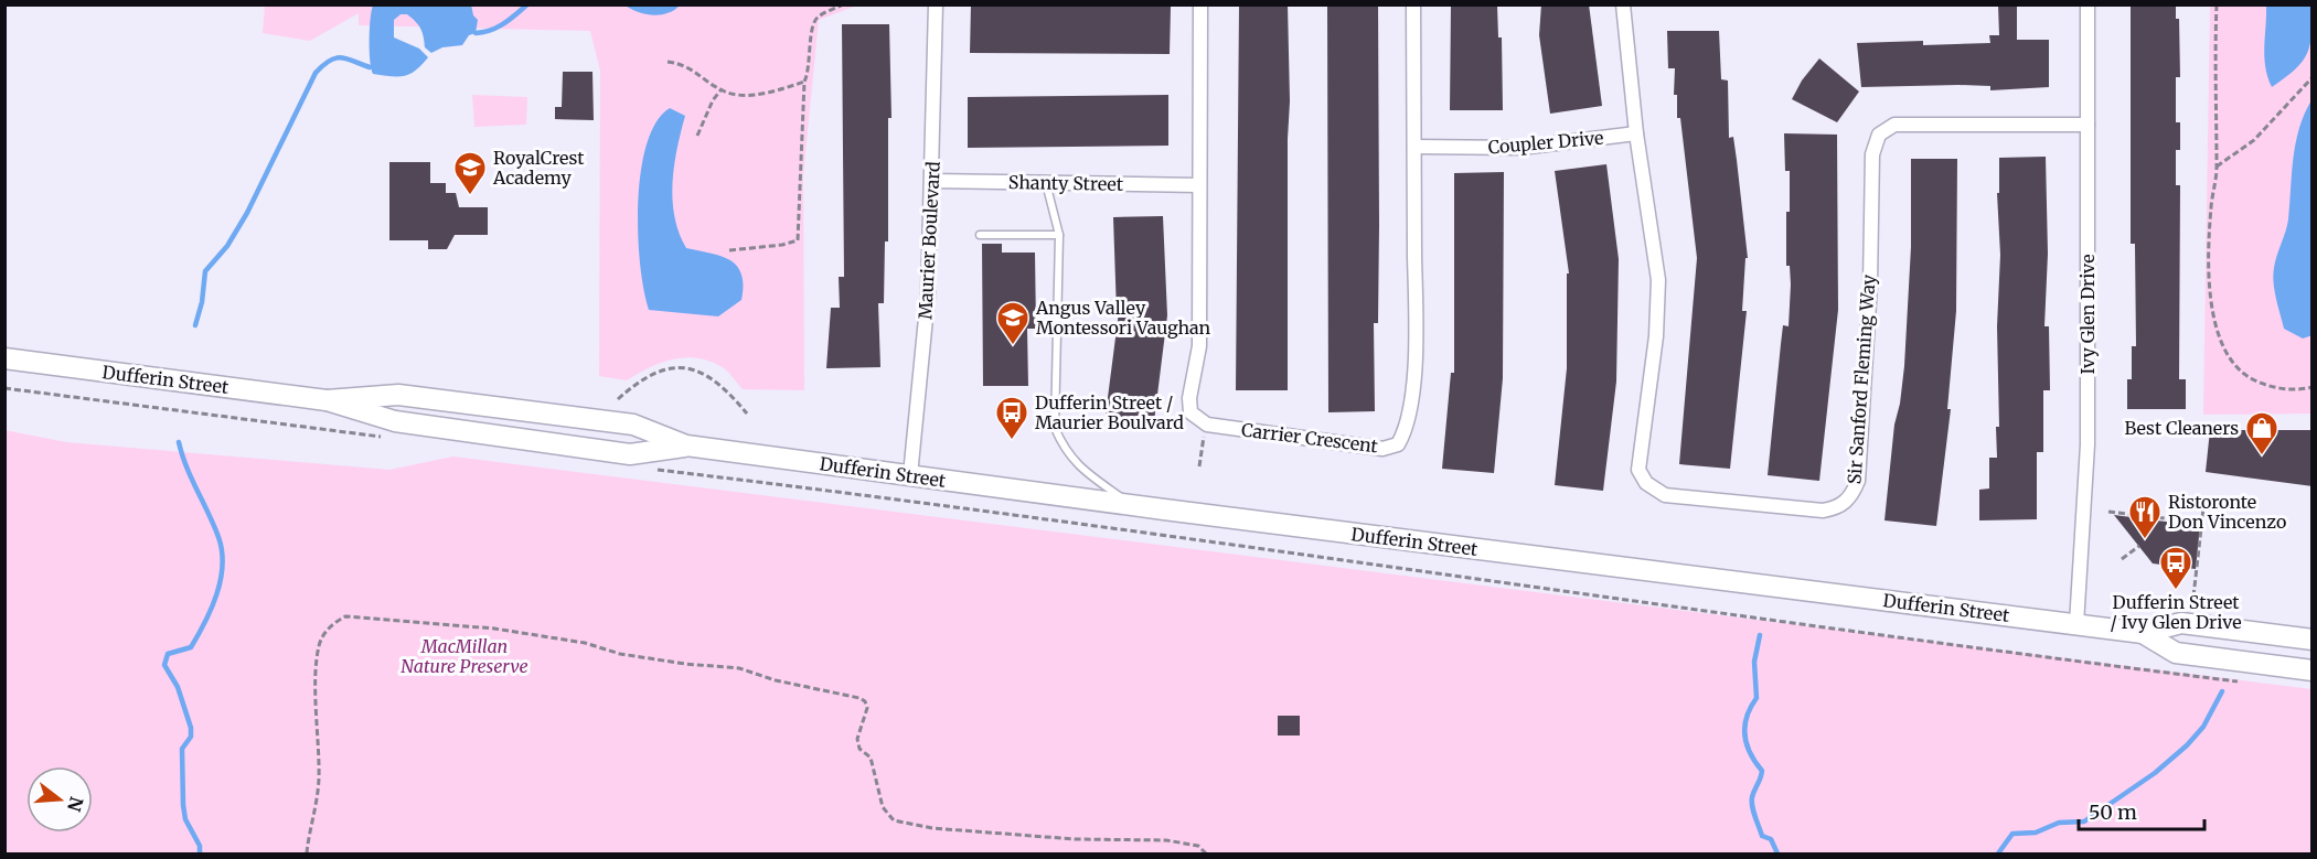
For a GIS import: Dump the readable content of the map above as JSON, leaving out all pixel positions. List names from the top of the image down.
{
  "streets": {
    "main road": ["Dufferin Street"],
    "street": [
      "Coupler Drive",
      "Shanty Street",
      "Maurier Boulevard",
      "Ivy Glen Drive",
      "Sir Sanford Fleming Way",
      "Carrier Crescent"
    ]
  },
  "crossings": [
    ["Coupler Drive", "Sir Sanford Fleming Way"],
    ["Coupler Drive", "Carrier Crescent"],
    ["Shanty Street", "Maurier Boulevard"],
    ["Shanty Street", "Carrier Crescent"],
    ["Maurier Boulevard", "Dufferin Street"],
    ["Ivy Glen Drive", "Dufferin Street"],
    ["Ivy Glen Drive", "Sir Sanford Fleming Way"]
  ],
  "parks": ["MacMillan Nature Preserve"],
  "places": {
    "school or university": ["RoyalCrest Academy", "Angus Valley Montessori Vaughan"],
    "bus stop": ["Dufferin Street / Maurier Boulvard", "Dufferin Street / Ivy Glen Drive"],
    "shop": ["Best Cleaners"],
    "restaurant": ["Ristoronte Don Vincenzo"]
  },
  "scale_bar": "50 m",
  "north": "right"
}
